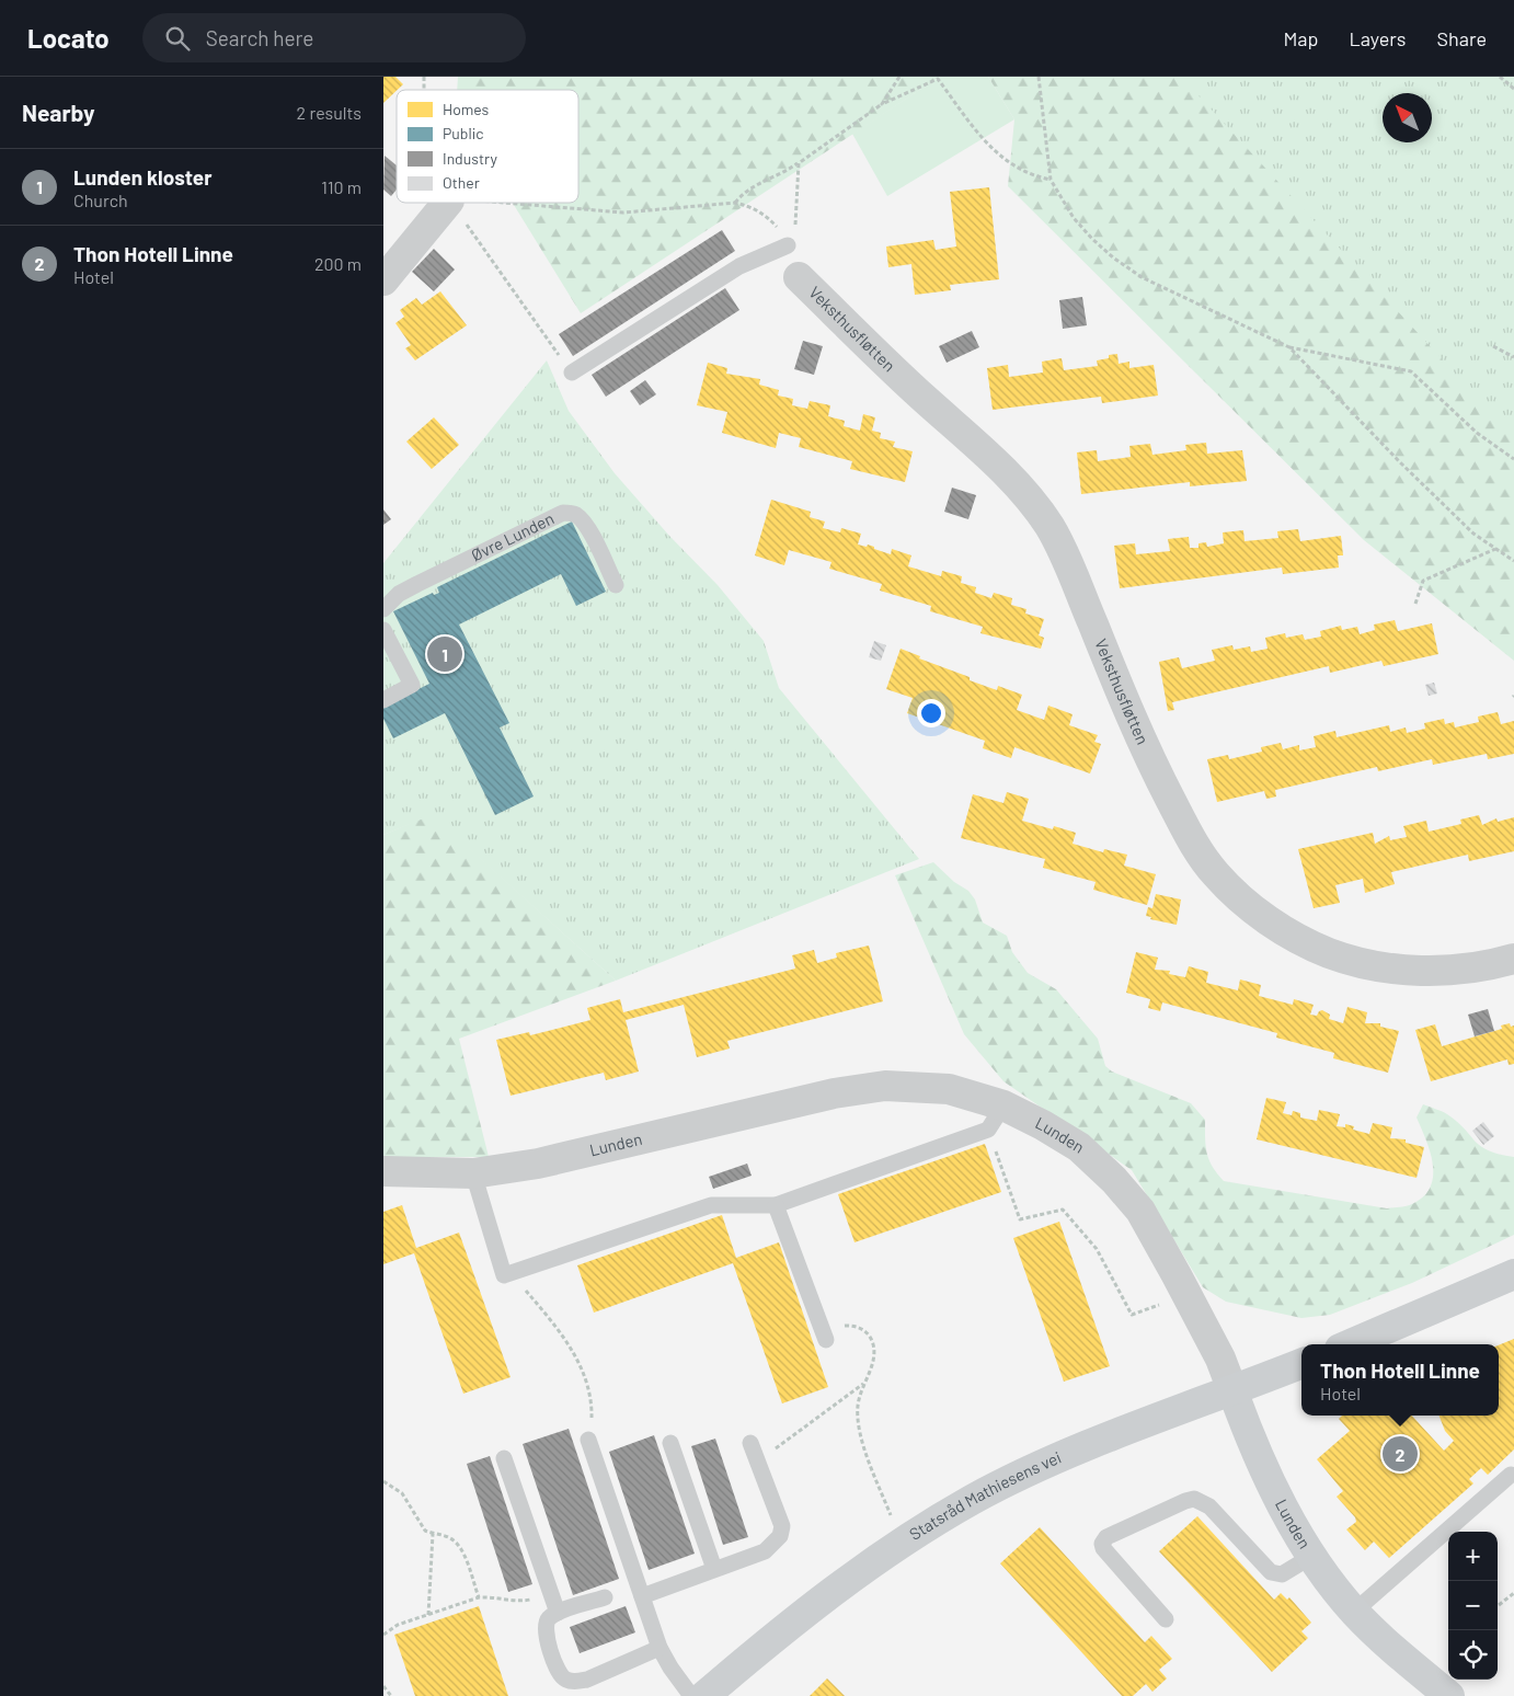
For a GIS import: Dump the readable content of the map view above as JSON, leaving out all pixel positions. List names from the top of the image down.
{
  "streets": {
    "street": ["Veksthusfløtten", "Lunden", "Statsråd Mathiesens vei"],
    "lane": ["Øvre Lunden"]
  },
  "crossings": [
    ["Lunden", "Statsråd Mathiesens vei"]
  ],
  "legend": [
    "Homes",
    "Public",
    "Industry",
    "Other"
  ],
  "north": "top left",
  "page": {
    "header": "Locato",
    "search": "Search here",
    "nav": ["Map", "Layers", "Share"],
    "heading": ["Nearby", "2 results"],
    "list": [
      {
        "mark": "1",
        "name": "Lunden kloster",
        "note": "Church",
        "value": "110 m"
      },
      {
        "mark": "2",
        "name": "Thon Hotell Linne",
        "note": "Hotel",
        "value": "200 m"
      }
    ],
    "pins": ["1", "2"],
    "popup": ["Thon Hotell Linne", "Hotel"],
    "map_buttons": ["+", "−"]
  }
}
